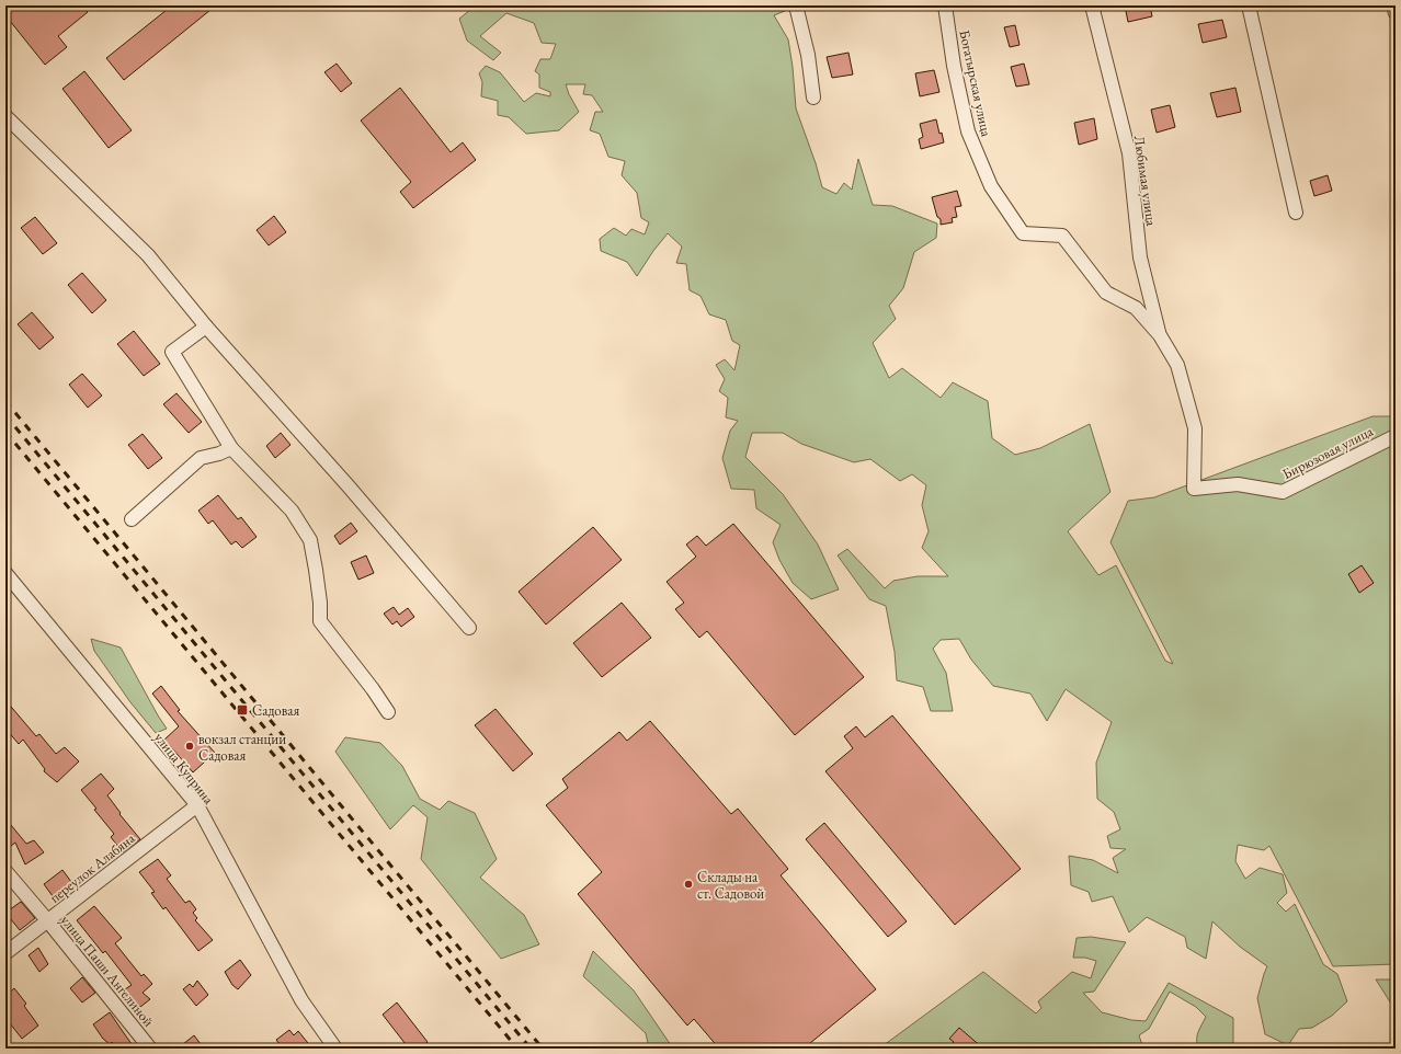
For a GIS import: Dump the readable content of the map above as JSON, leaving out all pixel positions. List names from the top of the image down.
{
  "streets": {
    "street": [
      "Богатырская улица",
      "Любимая улица",
      "Бирюзовая улица",
      "улица Куприна",
      "переулок Алабяна",
      "улица Паши Ангелиной"
    ]
  },
  "crossings": [
    ["Богатырская улица", "Любимая улица"],
    ["Богатырская улица", "Бирюзовая улица"],
    ["улица Куприна", "переулок Алабяна"],
    ["переулок Алабяна", "улица Паши Ангелиной"]
  ],
  "places": {
    "transit": ["Садовая"],
    "other": ["вокзал станции Садовая", "Склады на ст. Садовой"]
  }
}
